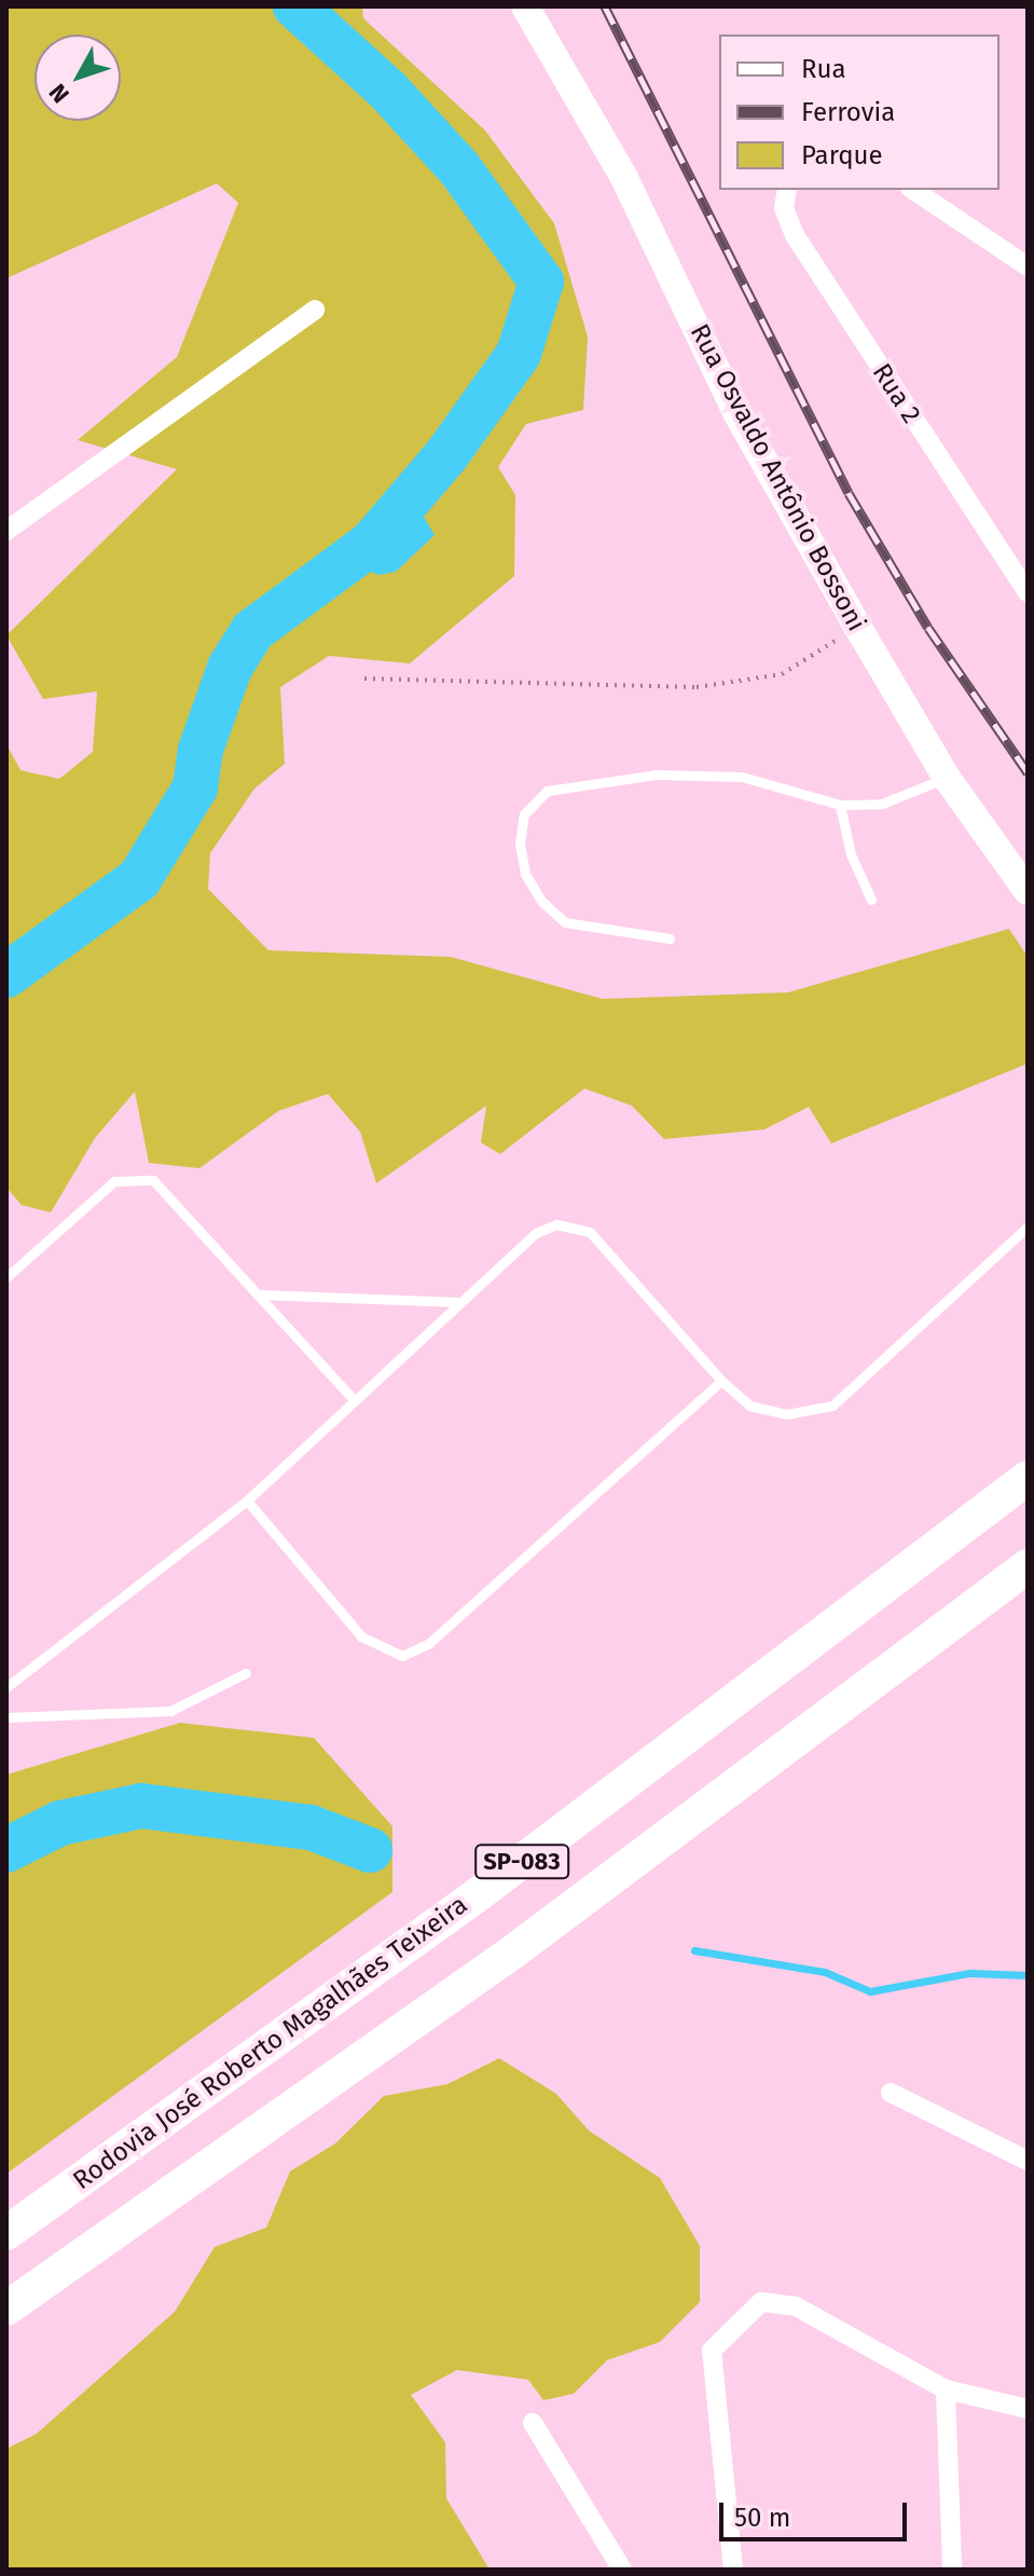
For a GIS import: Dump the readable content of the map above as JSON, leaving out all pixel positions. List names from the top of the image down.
{
  "streets": {
    "highway": ["SP-083", "Rodovia José Roberto Magalhães Teixeira"],
    "street": ["Rua 2", "Rua Osvaldo Antônio Bossoni"]
  },
  "legend": ["Rua", "Ferrovia", "Parque"],
  "scale_bar": "50 m",
  "north": "bottom left"
}
